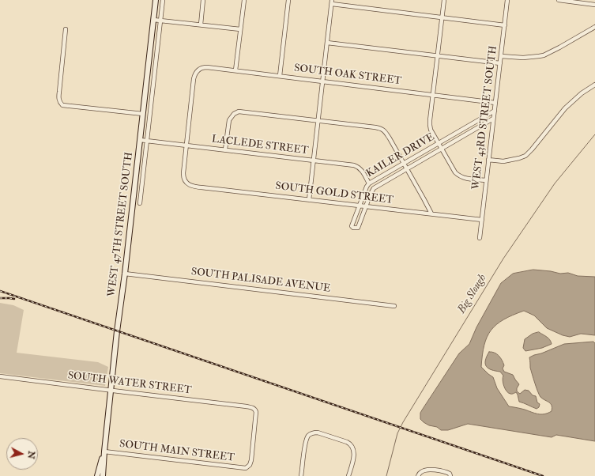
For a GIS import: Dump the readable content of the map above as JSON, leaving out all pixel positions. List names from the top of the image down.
{
  "streets": {
    "street": [
      "SOUTH OAK STREET",
      "WEST 43RD STREET SOUTH",
      "LACLEDE STREET",
      "KAILER DRIVE",
      "SOUTH GOLD STREET",
      "WEST 47TH STREET SOUTH",
      "SOUTH PALISADE AVENUE",
      "SOUTH WATER STREET",
      "SOUTH MAIN STREET"
    ]
  },
  "crossings": [
    ["SOUTH OAK STREET", "WEST 43RD STREET SOUTH"],
    ["SOUTH OAK STREET", "LACLEDE STREET"],
    ["SOUTH OAK STREET", "SOUTH GOLD STREET"],
    ["WEST 43RD STREET SOUTH", "KAILER DRIVE"],
    ["WEST 43RD STREET SOUTH", "SOUTH GOLD STREET"],
    ["LACLEDE STREET", "KAILER DRIVE"],
    ["LACLEDE STREET", "SOUTH GOLD STREET"],
    ["LACLEDE STREET", "WEST 47TH STREET SOUTH"],
    ["KAILER DRIVE", "SOUTH GOLD STREET"],
    ["WEST 47TH STREET SOUTH", "SOUTH PALISADE AVENUE"],
    ["WEST 47TH STREET SOUTH", "SOUTH WATER STREET"],
    ["WEST 47TH STREET SOUTH", "SOUTH MAIN STREET"],
    ["SOUTH WATER STREET", "SOUTH MAIN STREET"]
  ],
  "water": ["Big Slough"],
  "north": "right"
}
